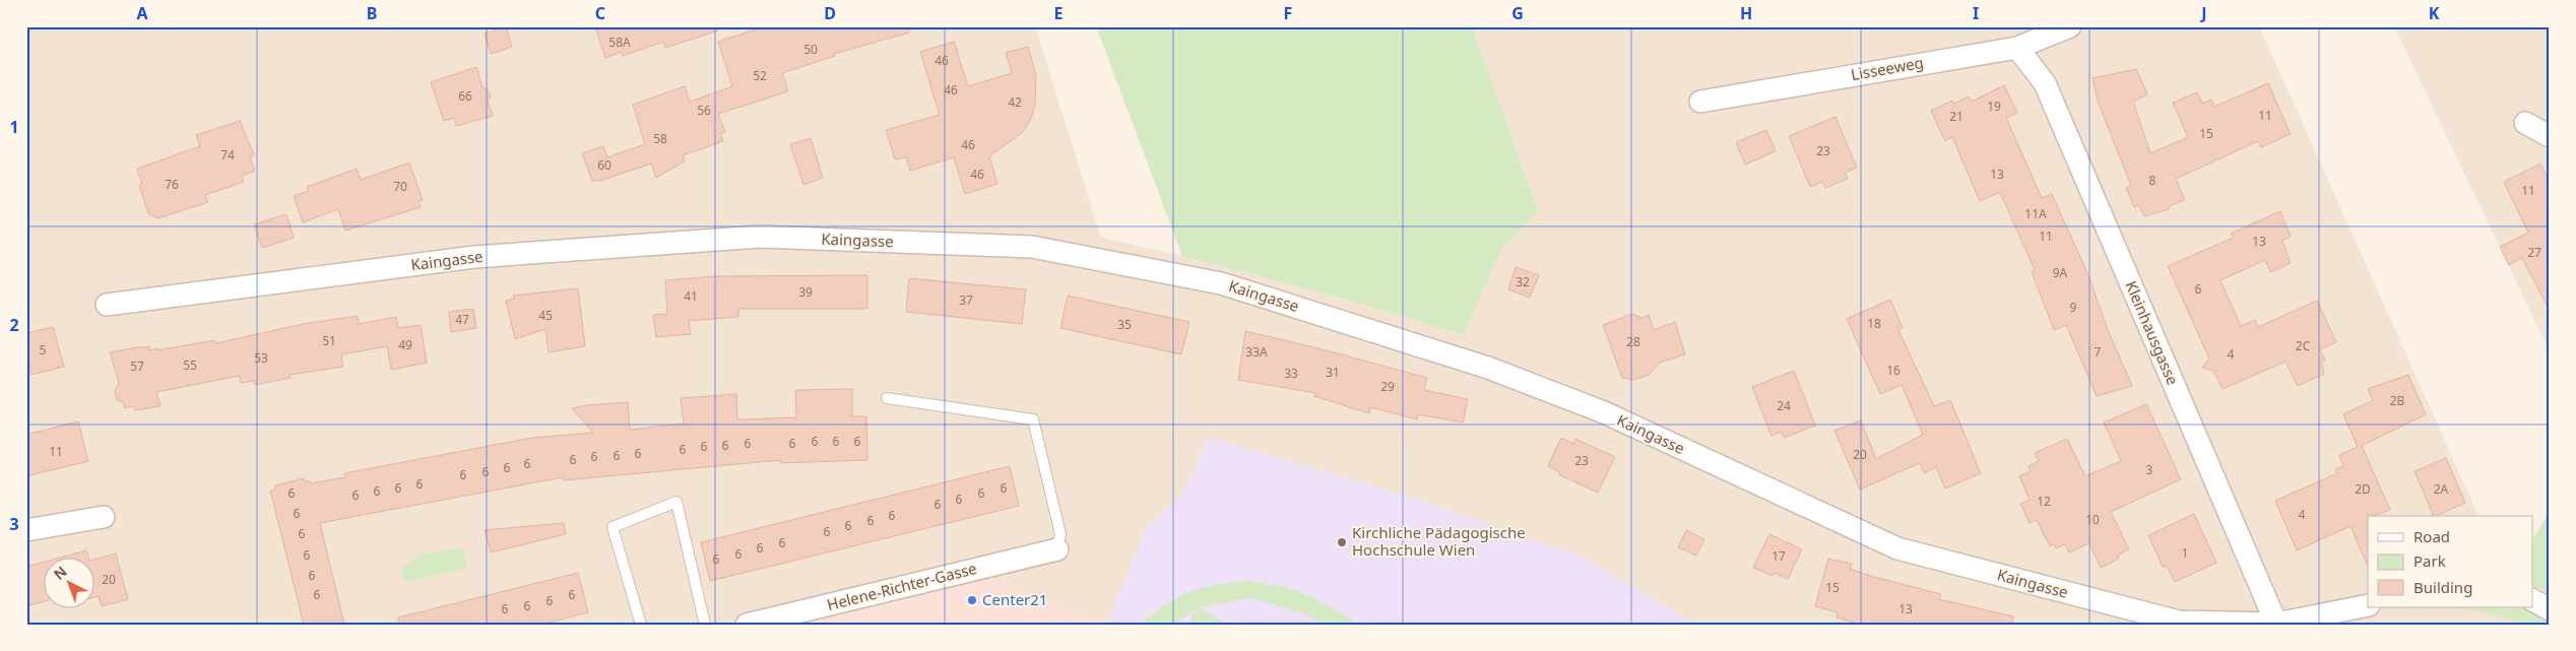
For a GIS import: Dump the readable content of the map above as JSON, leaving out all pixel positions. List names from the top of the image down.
{
  "streets": {
    "street": [
      "Lisseeweg",
      "Kaingasse",
      "Kleinhausgasse",
      "Helene-Richter-Gasse"
    ]
  },
  "crossings": [
    ["Lisseeweg", "Kleinhausgasse"],
    ["Kaingasse", "Kleinhausgasse"]
  ],
  "places": ["Kirchliche Pädagogische Hochschule Wien", "Center21"],
  "house_numbers": [
    "58A",
    "50",
    "46",
    "52",
    "46",
    "66",
    "42",
    "19",
    "56",
    "11",
    "21",
    "15",
    "58",
    "46",
    "23",
    "74",
    "60",
    "46",
    "13",
    "8",
    "76",
    "70",
    "11",
    "11A",
    "11",
    "13",
    "27",
    "9A",
    "32",
    "6",
    "39",
    "41",
    "37",
    "9",
    "45",
    "47",
    "18",
    "35",
    "51",
    "28",
    "49",
    "2C",
    "5",
    "33A",
    "7",
    "4",
    "53",
    "55",
    "57",
    "16",
    "31",
    "33",
    "29",
    "2B",
    "24",
    "6",
    "6",
    "6",
    "6",
    "6",
    "6",
    "6",
    "6",
    "11",
    "6",
    "20",
    "6",
    "6",
    "6",
    "23",
    "6",
    "6",
    "3",
    "6",
    "6",
    "6",
    "6",
    "6",
    "2D",
    "2A",
    "6",
    "6",
    "6",
    "6",
    "6",
    "12",
    "6",
    "6",
    "4",
    "6",
    "10",
    "6",
    "6",
    "6",
    "6",
    "6",
    "6",
    "1",
    "6",
    "6",
    "17",
    "6",
    "6",
    "20",
    "15",
    "6",
    "6",
    "6",
    "6",
    "6",
    "13"
  ],
  "legend": ["Road", "Park", "Building"],
  "north": "top left",
  "grid": {
    "columns": [
      "A",
      "B",
      "C",
      "D",
      "E",
      "F",
      "G",
      "H",
      "I",
      "J",
      "K"
    ],
    "rows": ["1", "2", "3"]
  }
}
